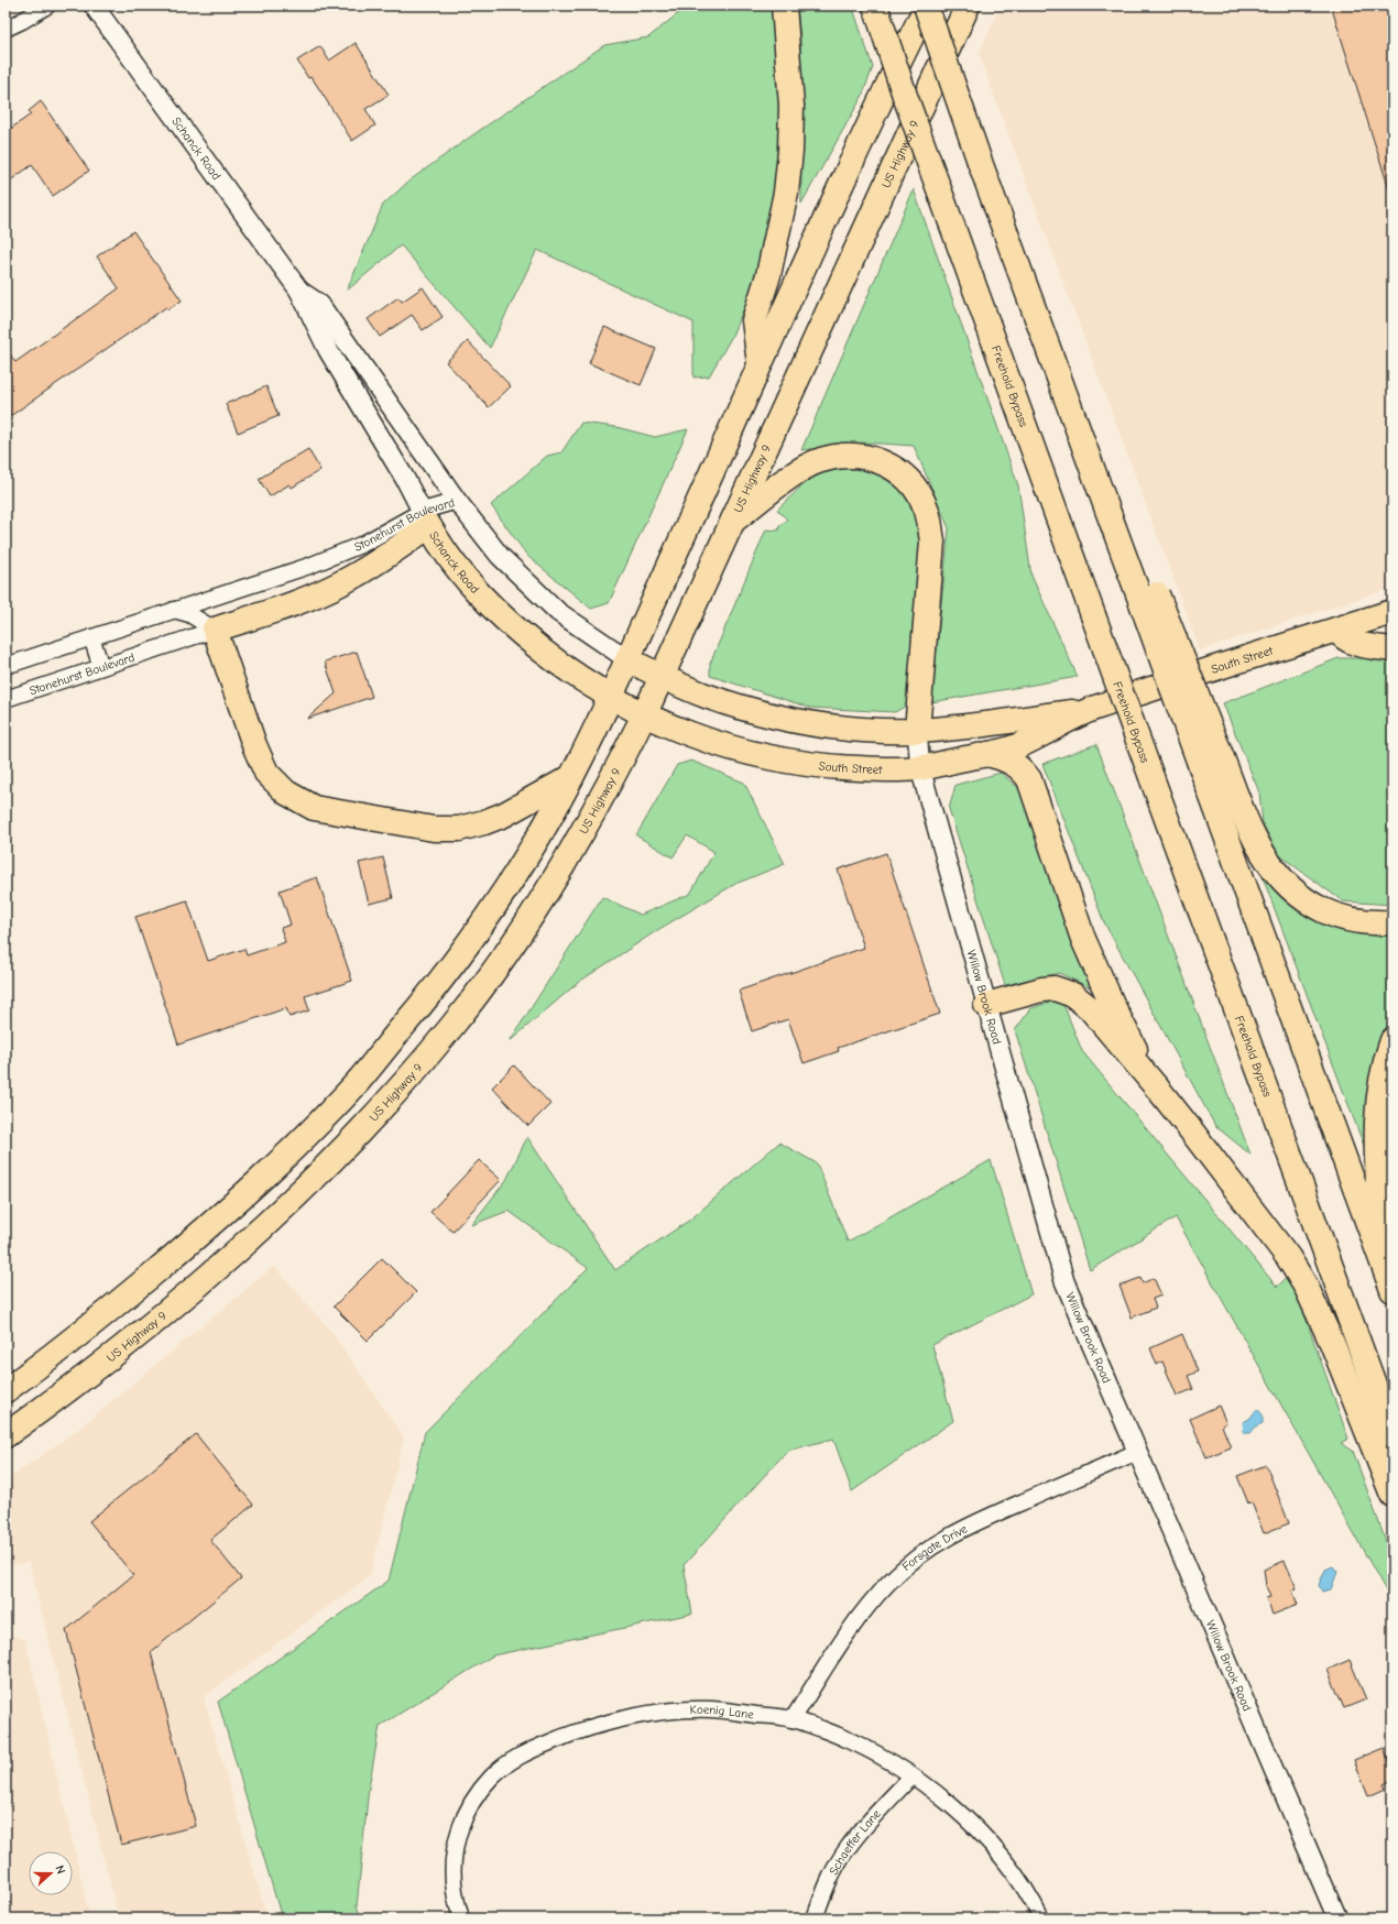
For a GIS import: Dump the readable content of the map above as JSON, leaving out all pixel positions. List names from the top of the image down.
{
  "streets": {
    "main road": [
      "Schanck Road",
      "US Highway 9",
      "Freehold Bypass",
      "Stonehurst Boulevard",
      "South Street"
    ],
    "street": [
      "Willow Brook Road",
      "Forsgate Drive",
      "Koenig Lane",
      "Schaeffer Lane"
    ]
  },
  "crossings": [
    ["Schanck Road", "Stonehurst Boulevard"],
    ["Schanck Road", "South Street"],
    ["US Highway 9", "South Street"],
    ["South Street", "Willow Brook Road"],
    ["Willow Brook Road", "Forsgate Drive"],
    ["Forsgate Drive", "Koenig Lane"],
    ["Koenig Lane", "Schaeffer Lane"]
  ],
  "north": "right"
}
